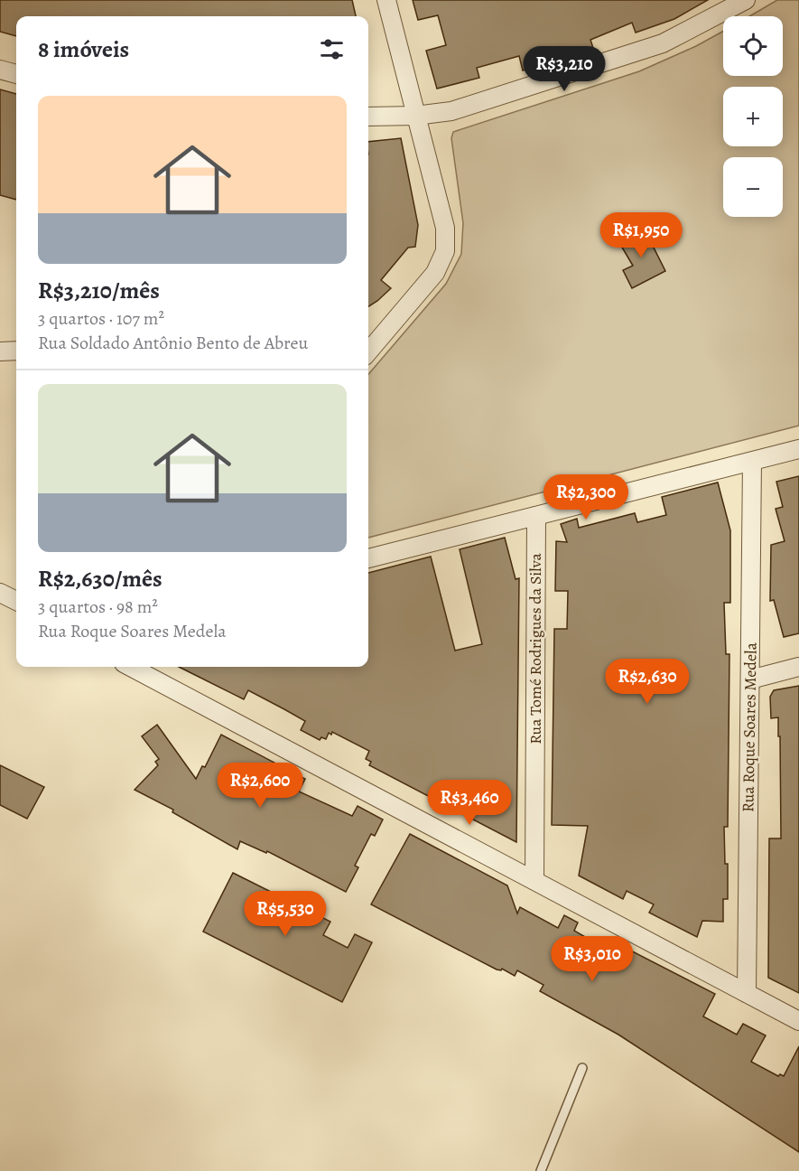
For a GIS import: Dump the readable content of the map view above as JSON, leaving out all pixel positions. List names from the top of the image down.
{
  "streets": {
    "street": ["Rua Tomé Rodrigues da Silva", "Rua Roque Soares Medela"]
  },
  "page": {
    "map_buttons": ["+", "−"],
    "heading": "8 imóveis",
    "price": [
      "R$3,210",
      "R$1,950",
      "R$2,300",
      "R$2,630",
      "R$2,600",
      "R$3,460",
      "R$5,530",
      "R$3,010"
    ],
    "list": [
      {
        "name": "R$3,210/mês",
        "note": "3 quartos · 107 m² · Rua Soldado Antônio Bento de Abreu"
      },
      {
        "name": "R$2,630/mês",
        "note": "3 quartos · 98 m² · Rua Roque Soares Medela"
      }
    ]
  }
}
